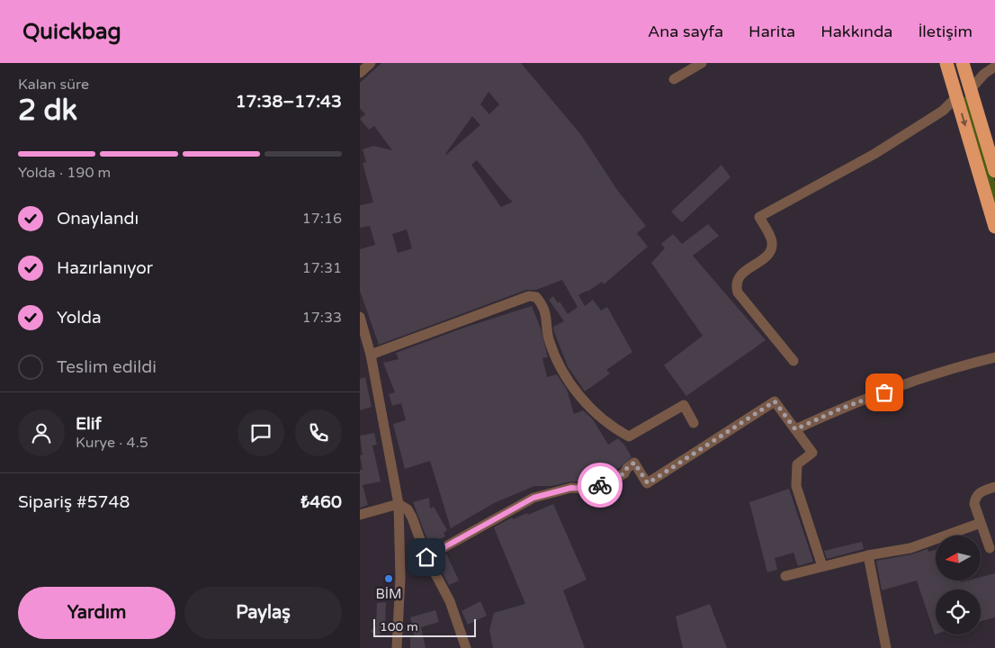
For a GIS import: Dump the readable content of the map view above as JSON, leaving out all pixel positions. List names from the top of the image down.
{
  "places": ["BİM"],
  "scale_bar": "100 m",
  "north": "left",
  "page": {
    "header": "Quickbag",
    "nav": [
      "Ana sayfa",
      "Harita",
      "Hakkında",
      "İletişim"
    ],
    "heading": ["2 dk", "Kalan süre", "17:38–17:43"],
    "panel": [
      "Elif",
      "Kurye · 4.5",
      "Sipariş #5748",
      "₺460"
    ],
    "bar": "Yolda · 190 m",
    "list": [
      ["Onaylandı", "17:16"],
      ["Hazırlanıyor", "17:31"],
      ["Yolda", "17:33"],
      "Teslim edildi"
    ],
    "buttons": ["Yardım", "Paylaş"],
    "scale": "100 m"
  }
}
